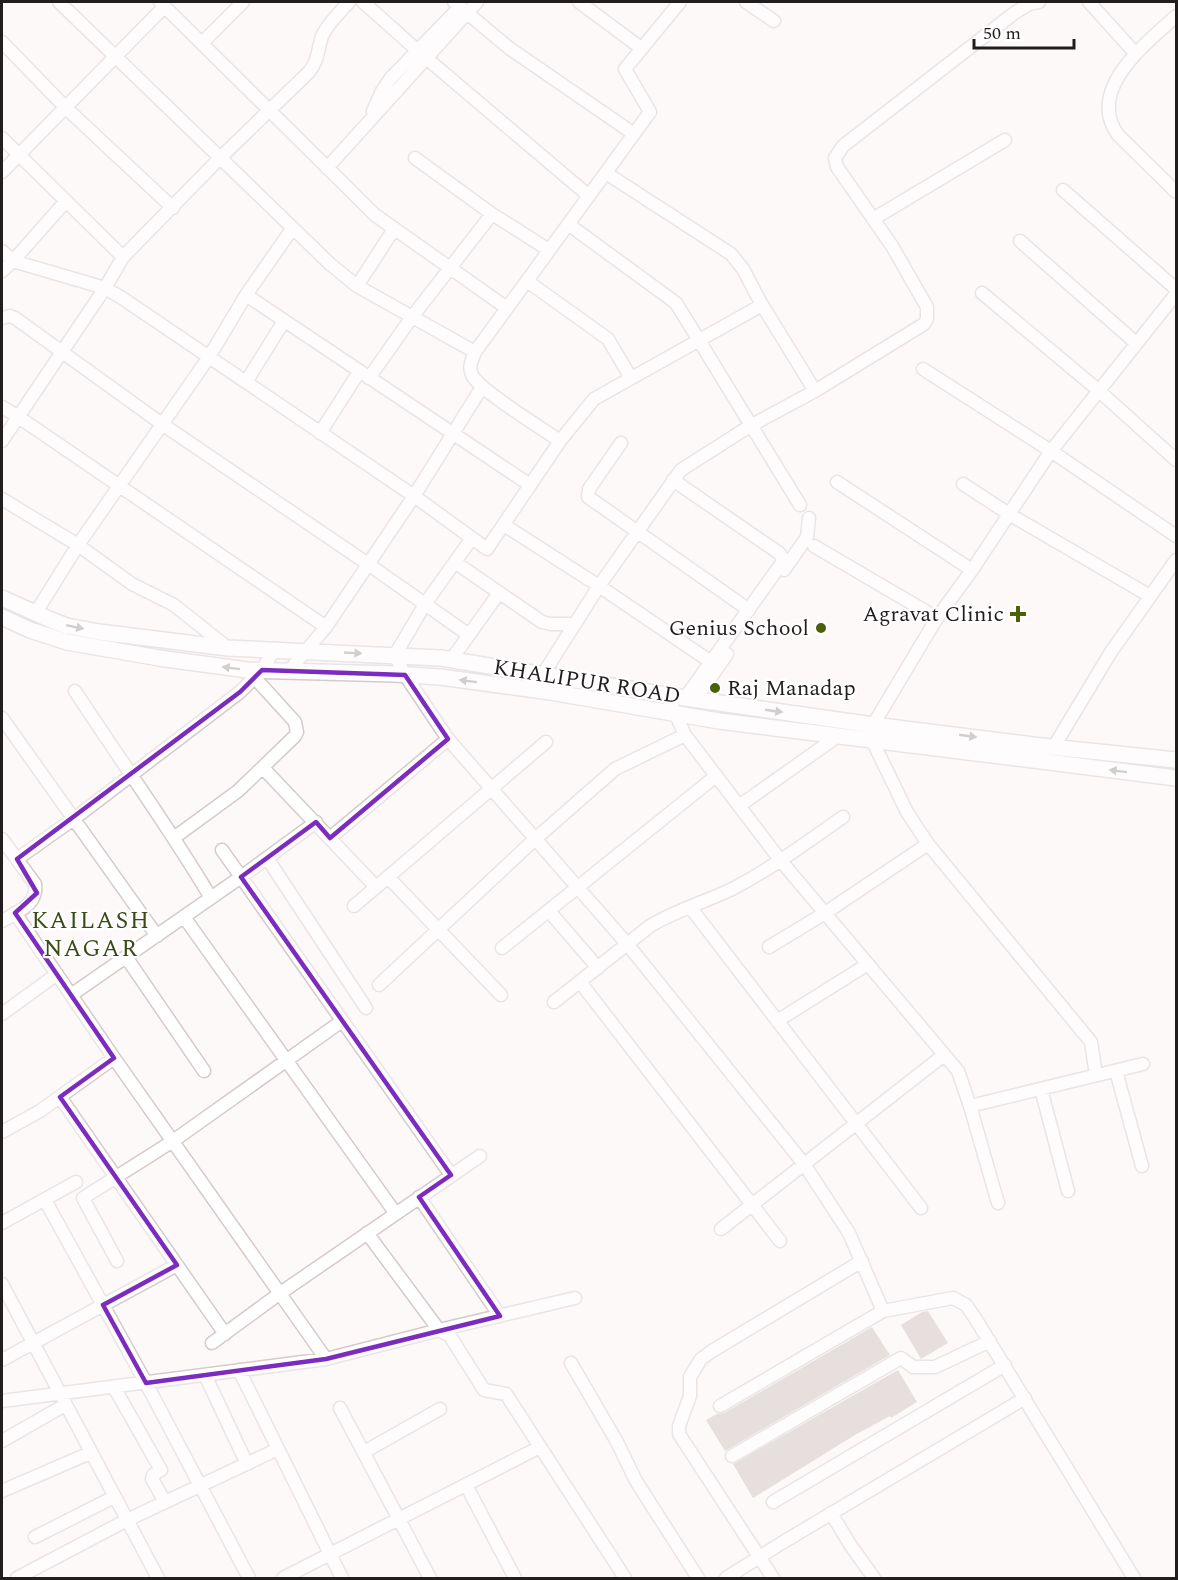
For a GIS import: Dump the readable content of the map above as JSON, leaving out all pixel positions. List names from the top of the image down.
{
  "streets": {
    "street": ["KHALIPUR ROAD"]
  },
  "districts": ["KAILASH NAGAR"],
  "places": {
    "health": ["Agravat Clinic"],
    "other": ["Genius School", "Raj Manadap"]
  },
  "scale_bar": "50 m"
}
